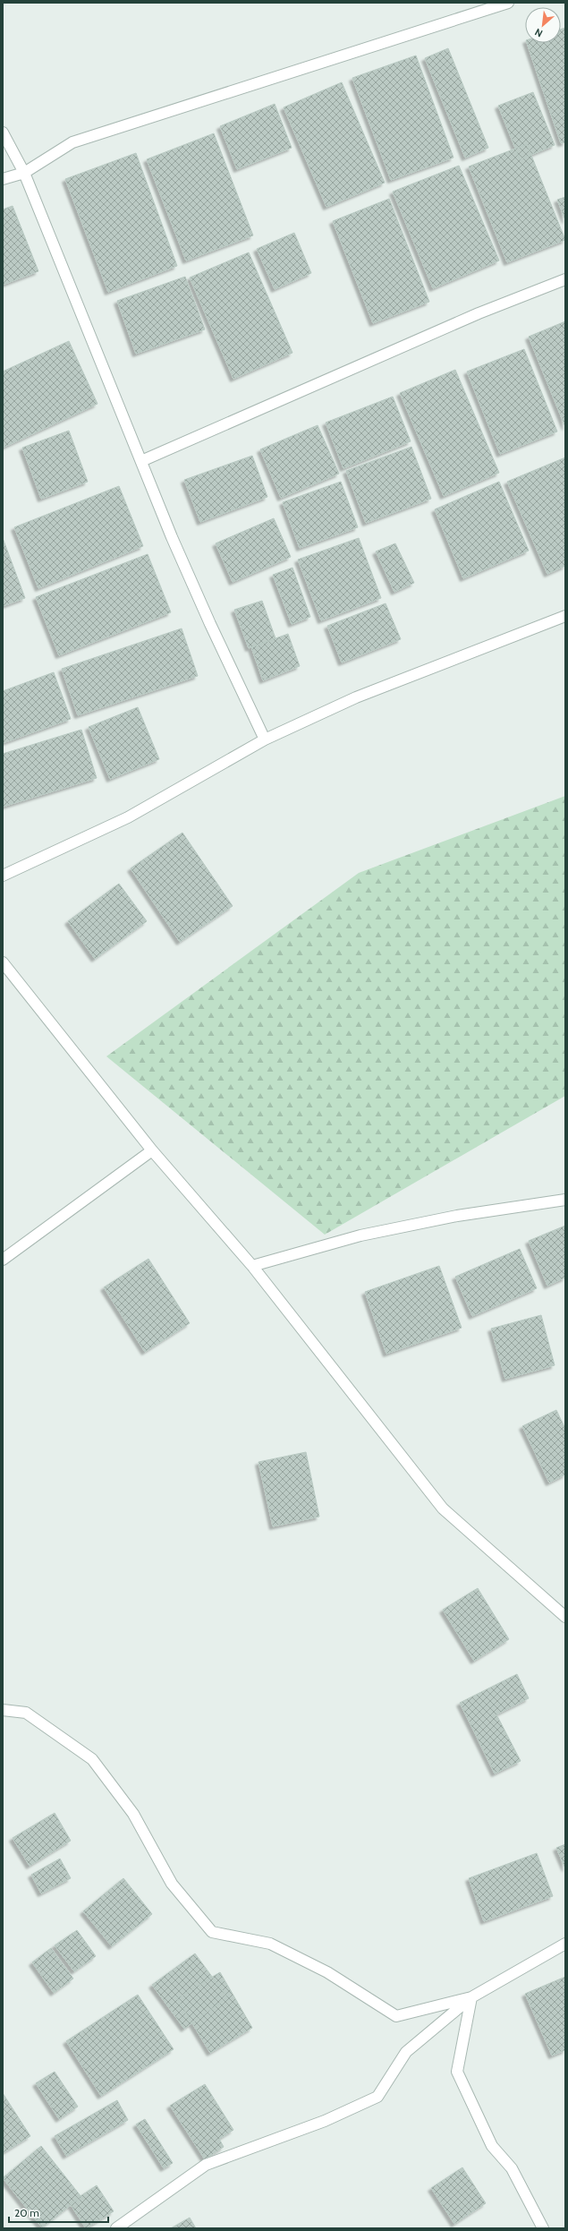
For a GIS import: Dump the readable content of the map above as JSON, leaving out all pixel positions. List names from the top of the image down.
{
  "scale_bar": "20 m",
  "north": "bottom left"
}
